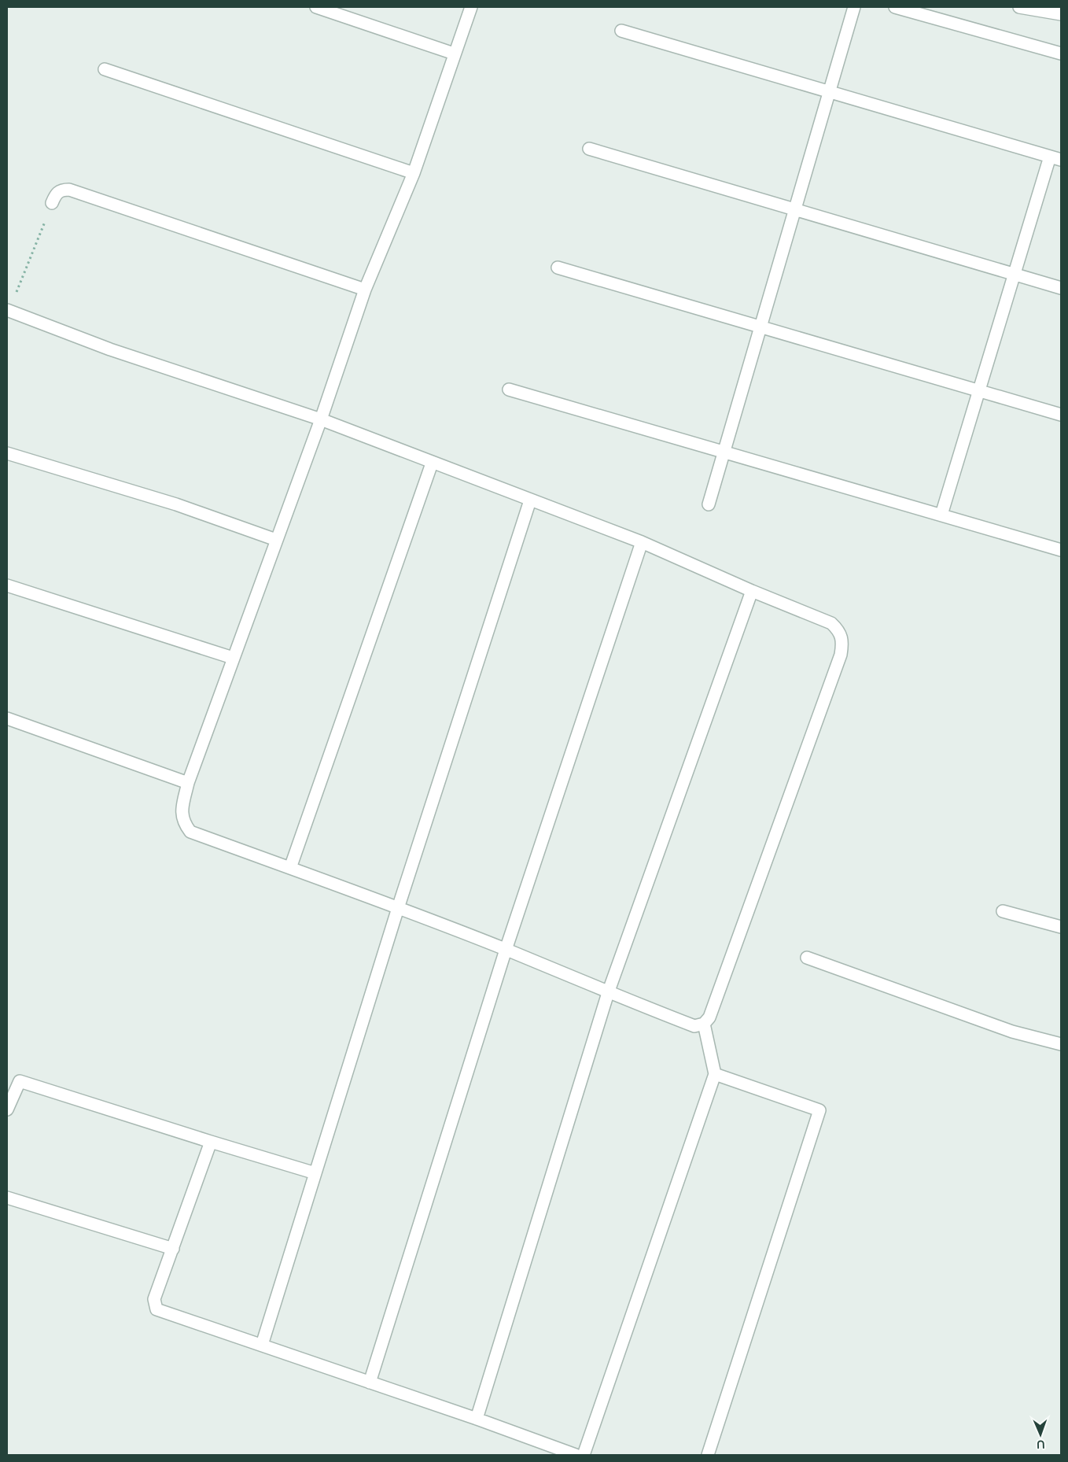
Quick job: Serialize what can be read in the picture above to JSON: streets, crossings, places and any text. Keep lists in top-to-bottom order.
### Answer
{
  "north": "bottom"
}
